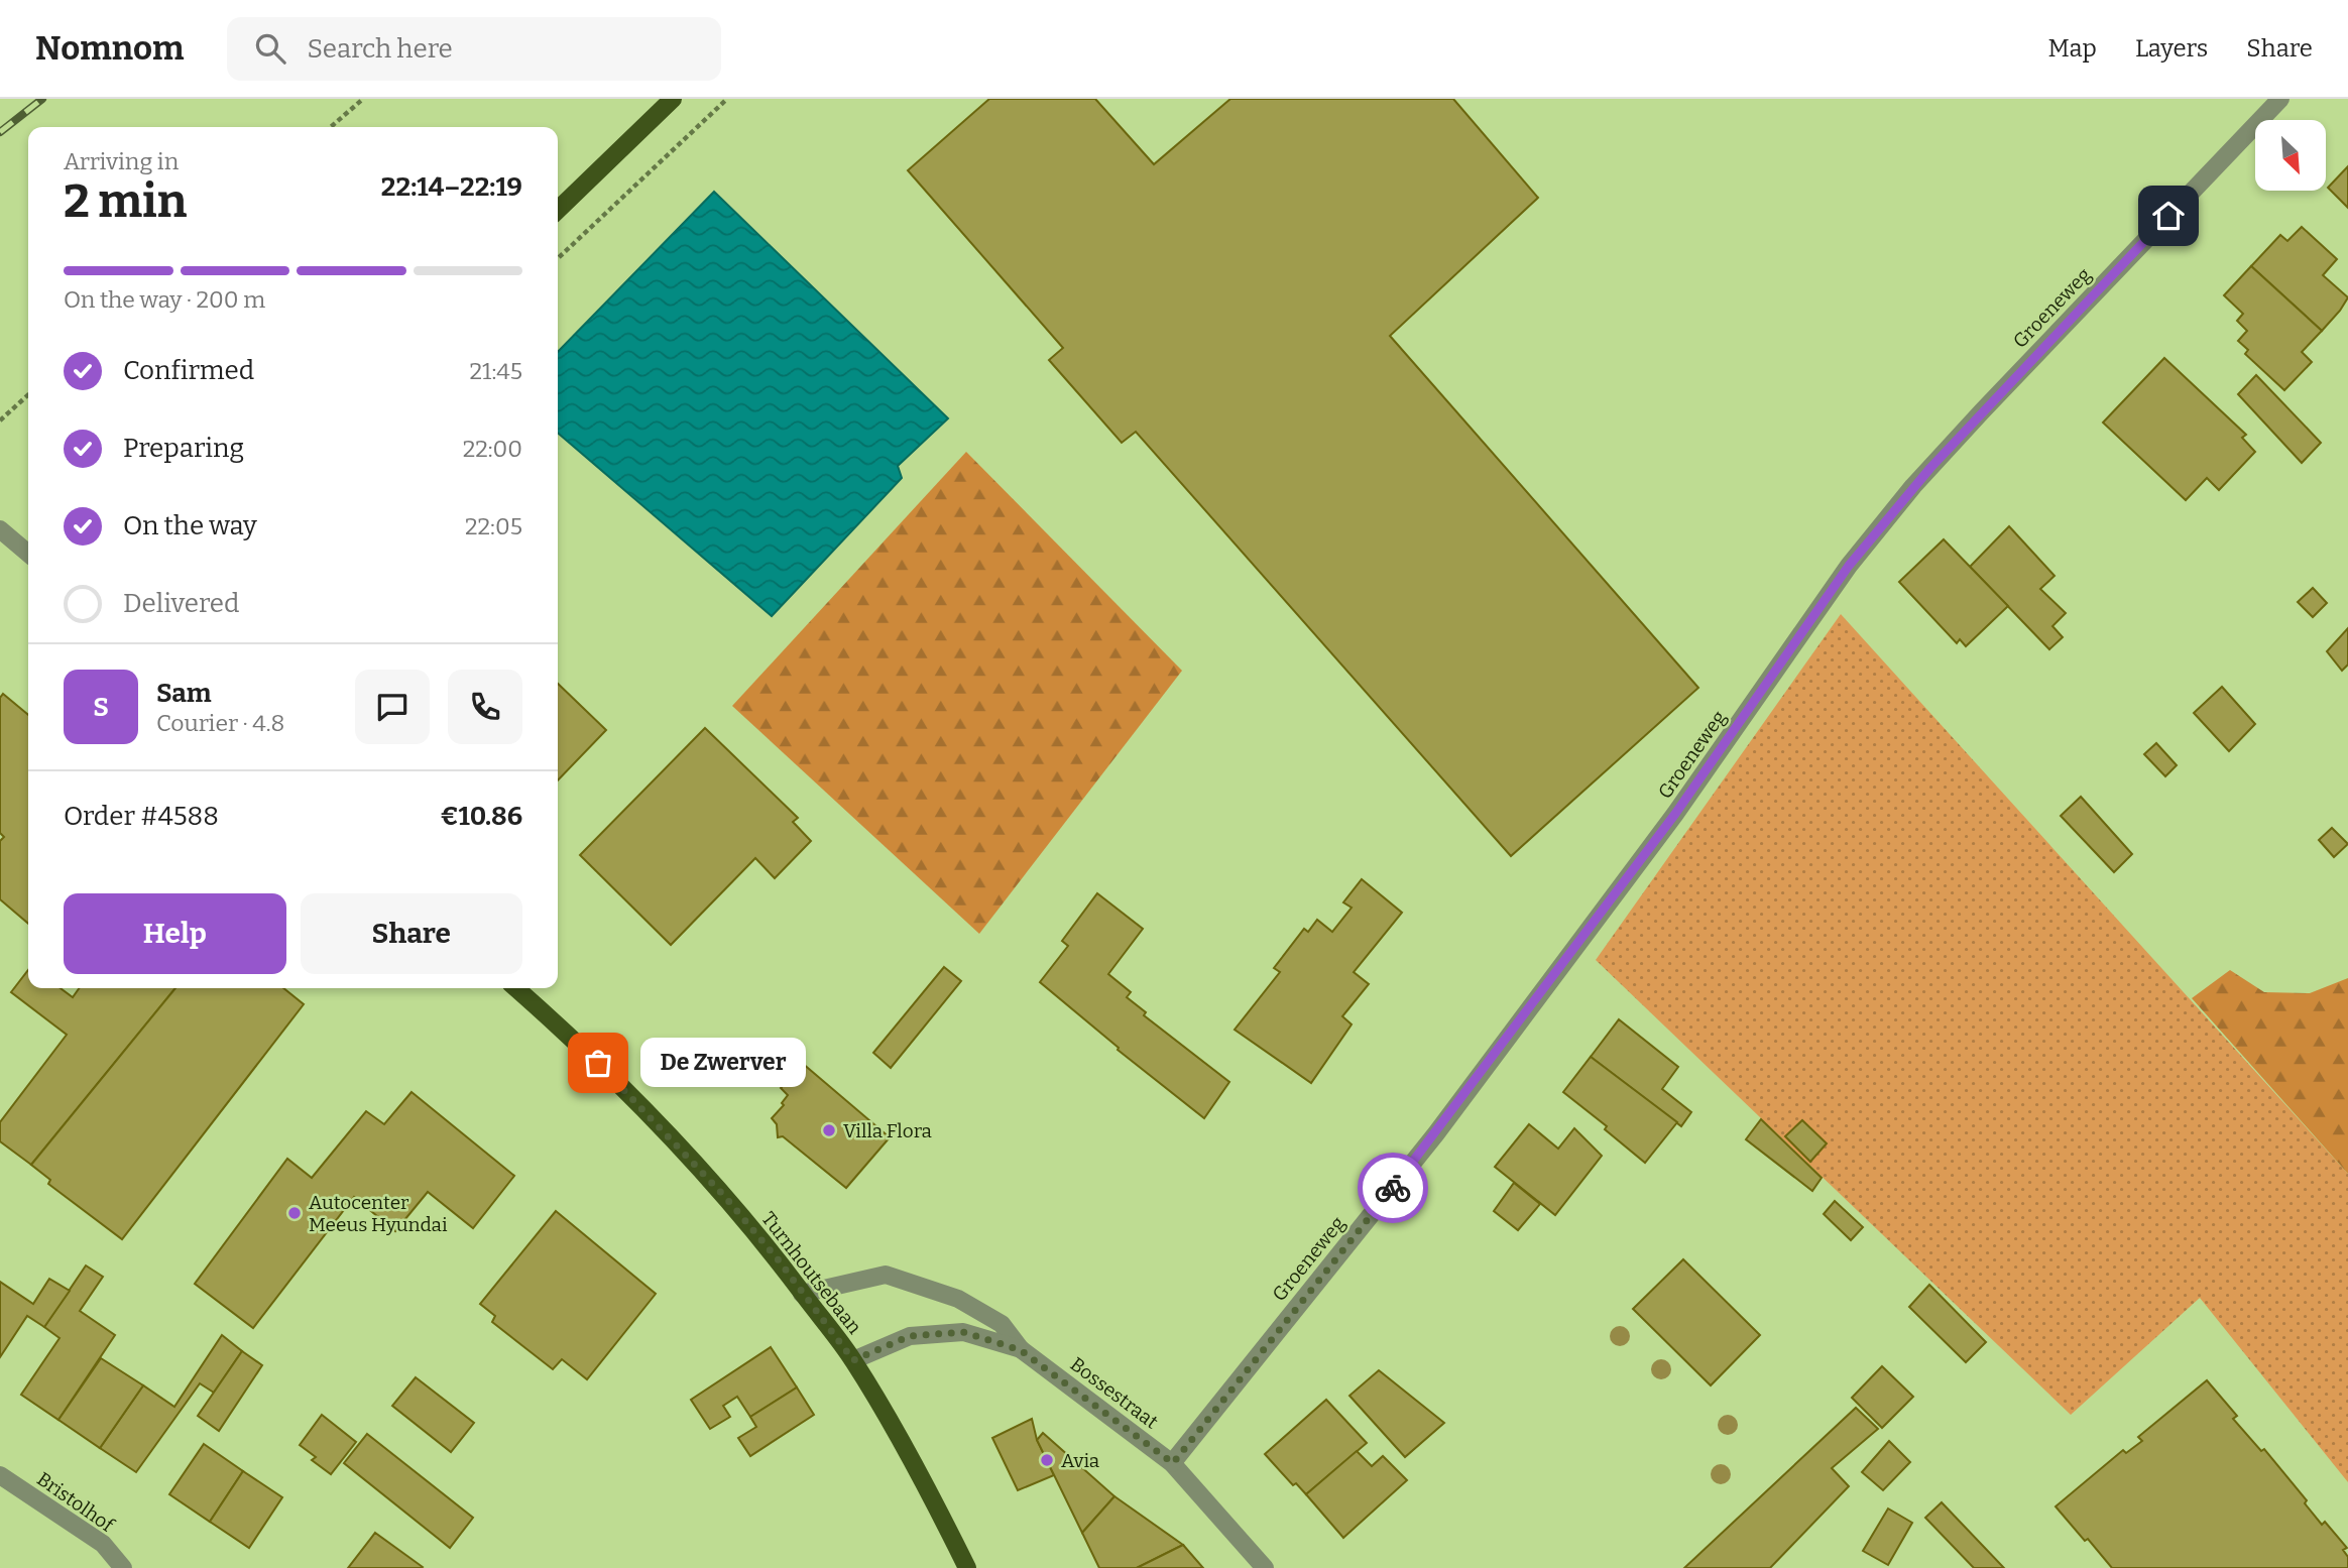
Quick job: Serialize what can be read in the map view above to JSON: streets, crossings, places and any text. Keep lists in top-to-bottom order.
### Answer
{
  "streets": {
    "main road": ["Turnhoutsebaan"],
    "street": ["Groeneweg", "Bossestraat", "Bristolhof"]
  },
  "crossings": [
    ["Groeneweg", "Bossestraat"],
    ["Turnhoutsebaan", "Bossestraat"]
  ],
  "places": [
    "De Zwerver",
    "Villa Flora",
    "Autocenter Meeus Hyundai",
    "Avia"
  ],
  "north": "bottom right",
  "page": {
    "header": "Nomnom",
    "search": "Search here",
    "nav": ["Map", "Layers", "Share"],
    "heading": ["2 min", "Arriving in", "22:14–22:19"],
    "panel": [
      "Sam",
      "Courier · 4.8",
      "Order #4588",
      "€10.86"
    ],
    "bar": "On the way · 200 m",
    "list": [
      ["Confirmed", "21:45"],
      ["Preparing", "22:00"],
      ["On the way", "22:05"],
      "Delivered"
    ],
    "round": "S",
    "buttons": ["Help", "Share"],
    "bubble": "De Zwerver"
  }
}
